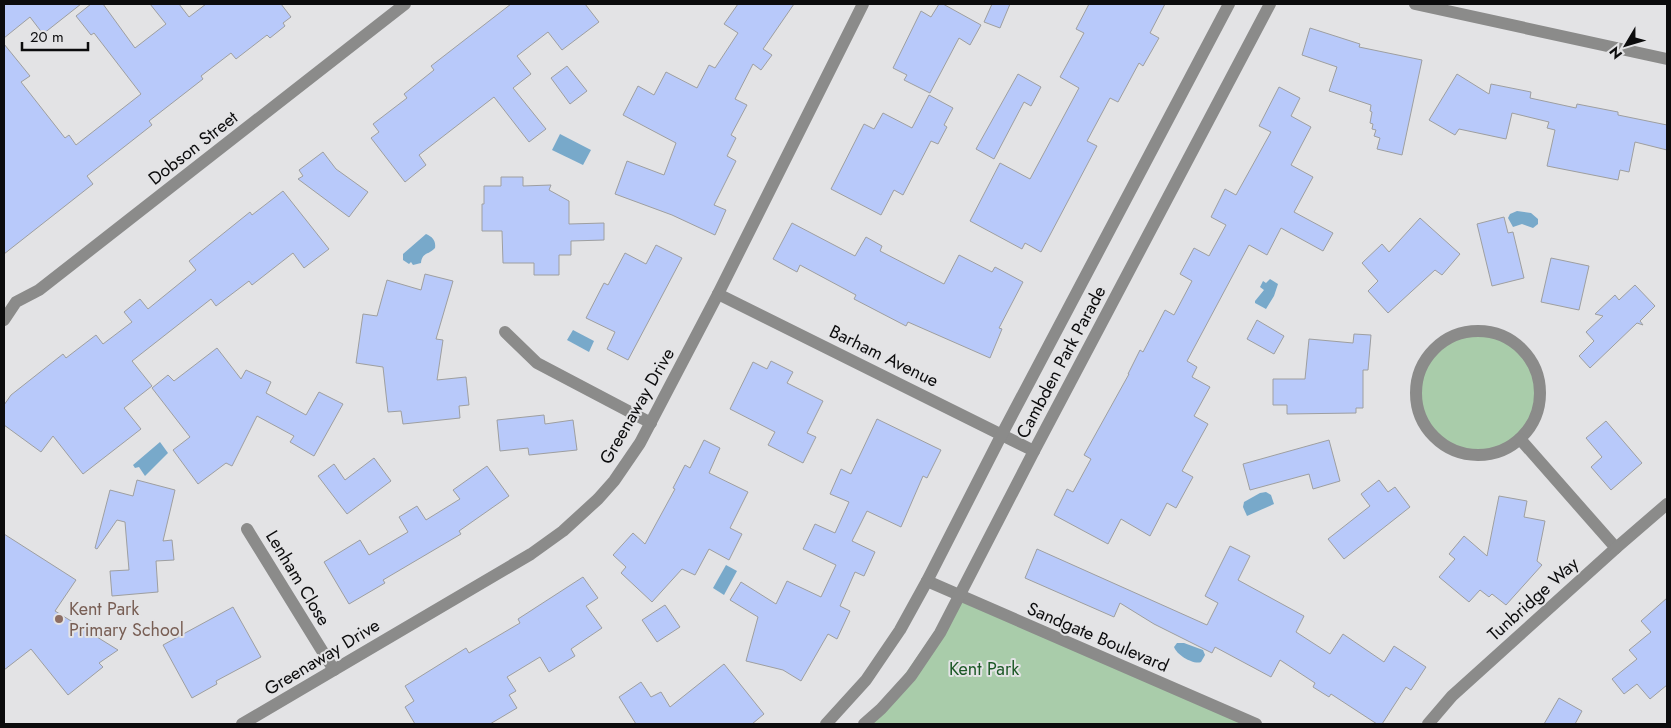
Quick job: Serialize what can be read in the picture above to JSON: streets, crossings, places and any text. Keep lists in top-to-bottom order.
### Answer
{
  "streets": {
    "street": [
      "Dobson Street",
      "Barham Avenue",
      "Cambden Park Parade",
      "Greenaway Drive",
      "Lenham Close",
      "Tunbridge Way",
      "Sandgate Boulevard"
    ]
  },
  "crossings": [
    ["Barham Avenue", "Cambden Park Parade"],
    ["Barham Avenue", "Greenaway Drive"],
    ["Cambden Park Parade", "Sandgate Boulevard"],
    ["Greenaway Drive", "Lenham Close"]
  ],
  "parks": ["Kent Park"],
  "places": ["Kent Park Primary School"],
  "scale_bar": "20 m",
  "north": "bottom left"
}
